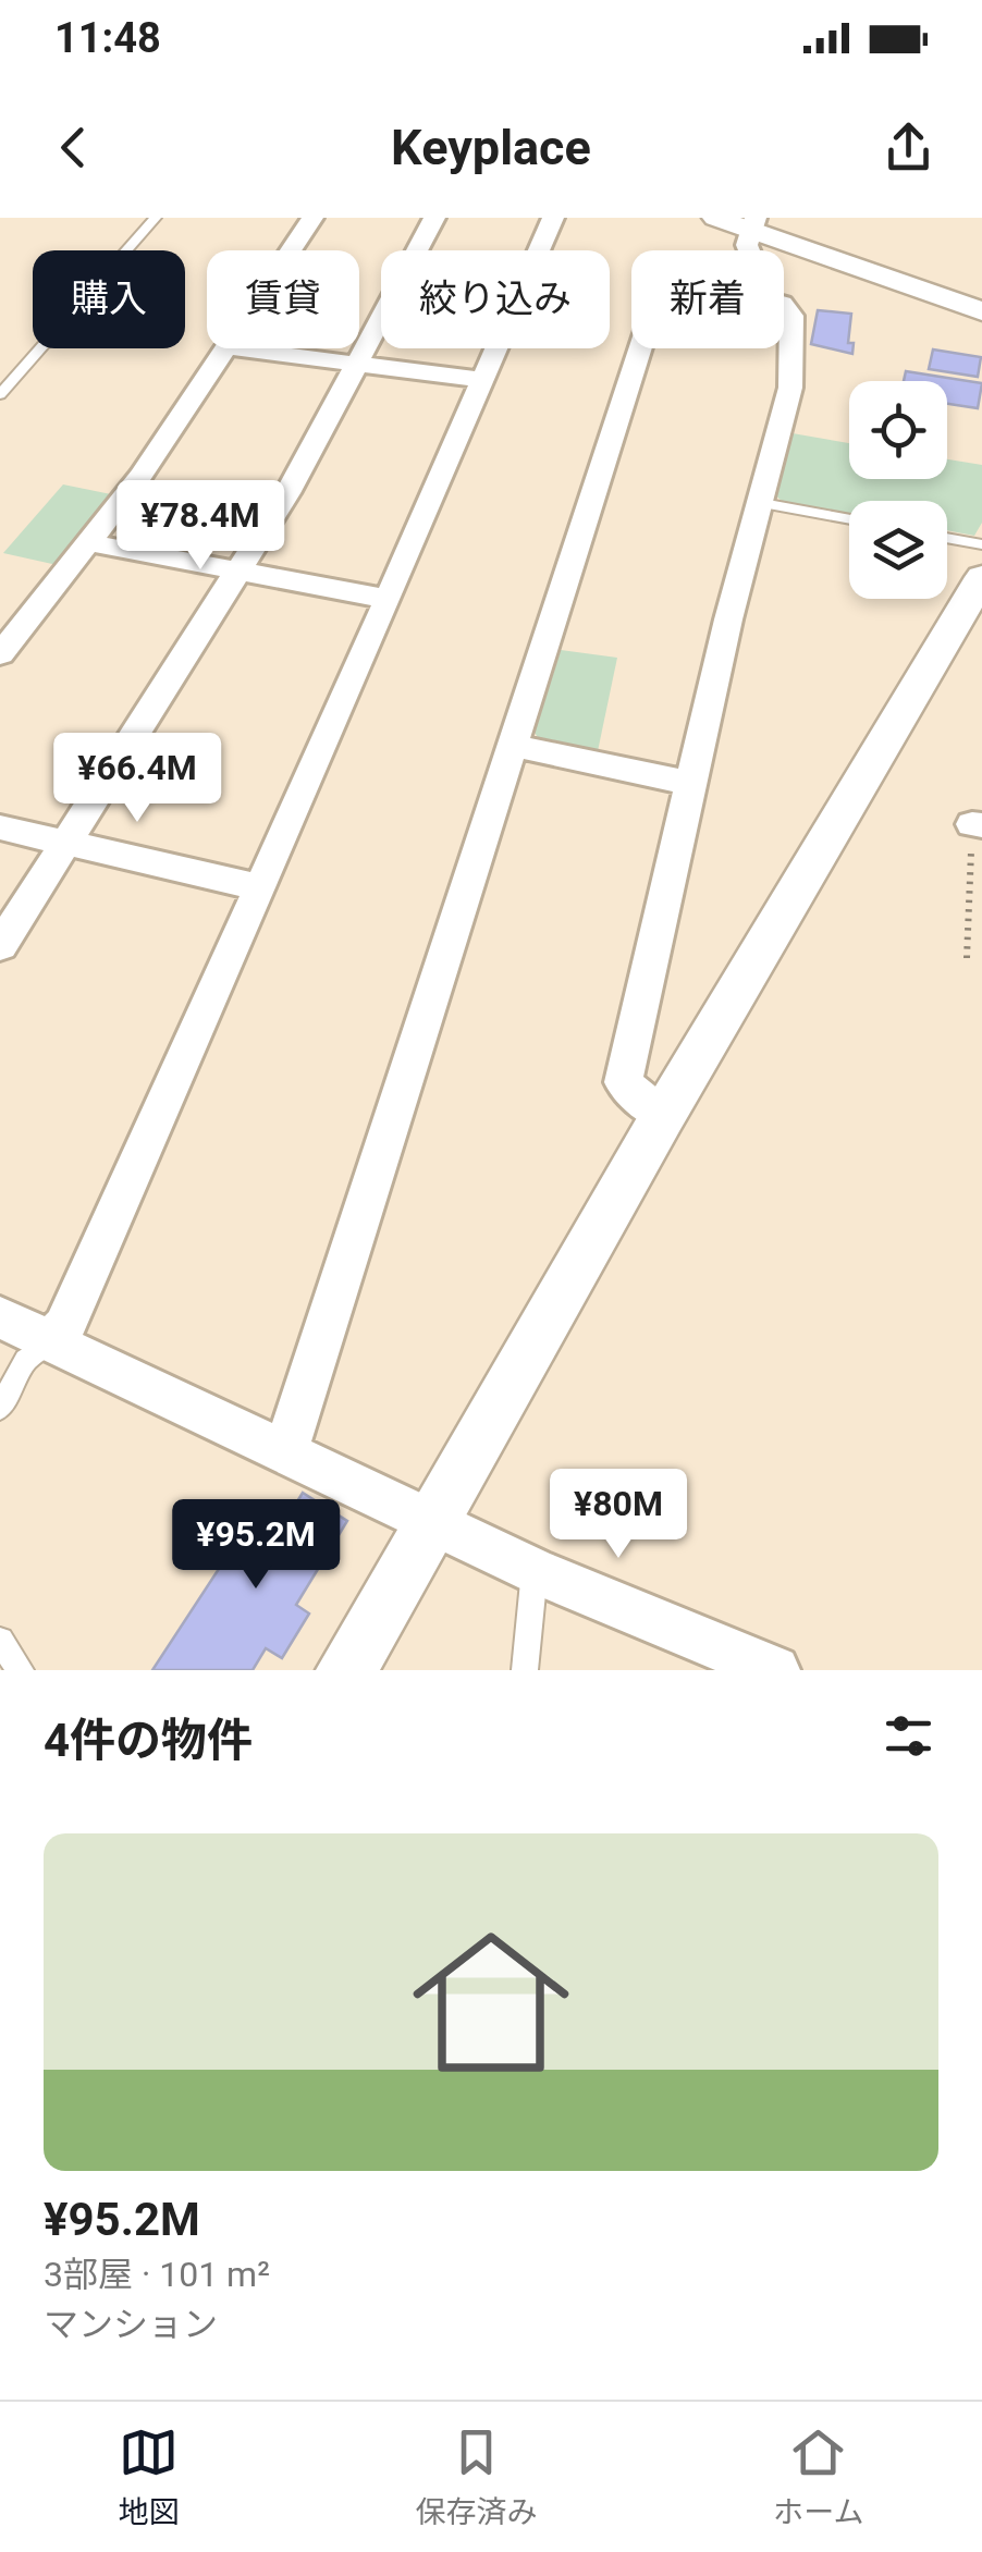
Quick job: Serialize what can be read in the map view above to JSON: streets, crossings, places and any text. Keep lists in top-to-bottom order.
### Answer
{
  "page": {
    "status": "11:48",
    "header": "Keyplace",
    "chip": [
      "購入",
      "賃貸",
      "絞り込み",
      "新着"
    ],
    "price": [
      "¥78.4M",
      "¥66.4M",
      "¥80M",
      "¥95.2M"
    ],
    "heading": "4件の物件",
    "list": [
      {
        "name": "¥95.2M",
        "note": "3部屋 · 101 m² · マンション"
      }
    ],
    "tabs": ["地図", "保存済み", "ホーム"]
  }
}
